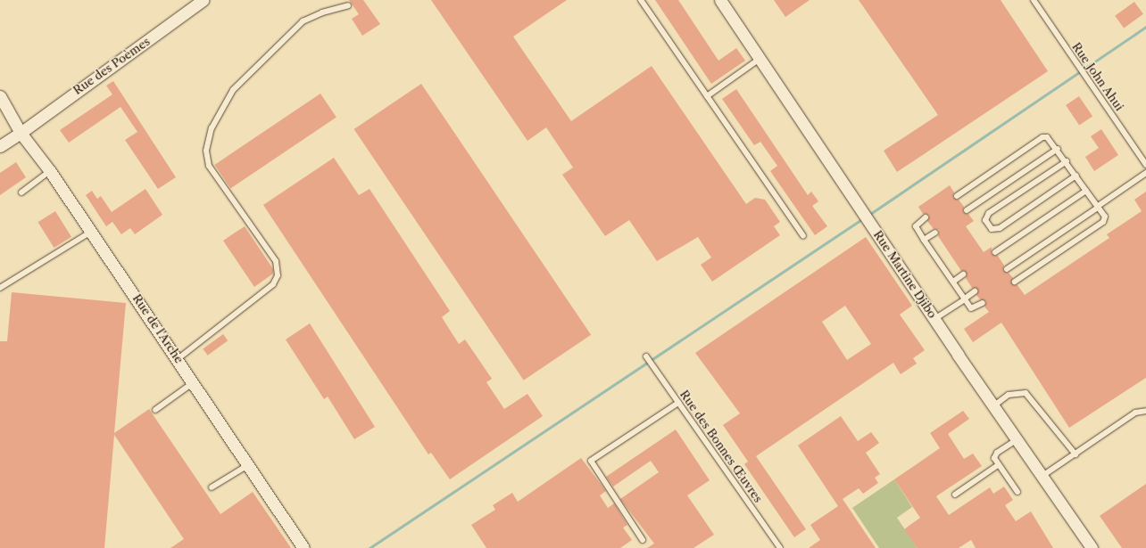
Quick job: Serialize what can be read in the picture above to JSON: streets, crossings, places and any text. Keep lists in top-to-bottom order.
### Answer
{
  "streets": {
    "street": ["Rue des Poèmes", "Rue Martine Djibo", "Rue de l'Arche"],
    "lane": ["Rue John Ahui", "Rue des Bonnes Œuvres"]
  },
  "crossings": [
    ["Rue des Poèmes", "Rue de l'Arche"]
  ]
}
